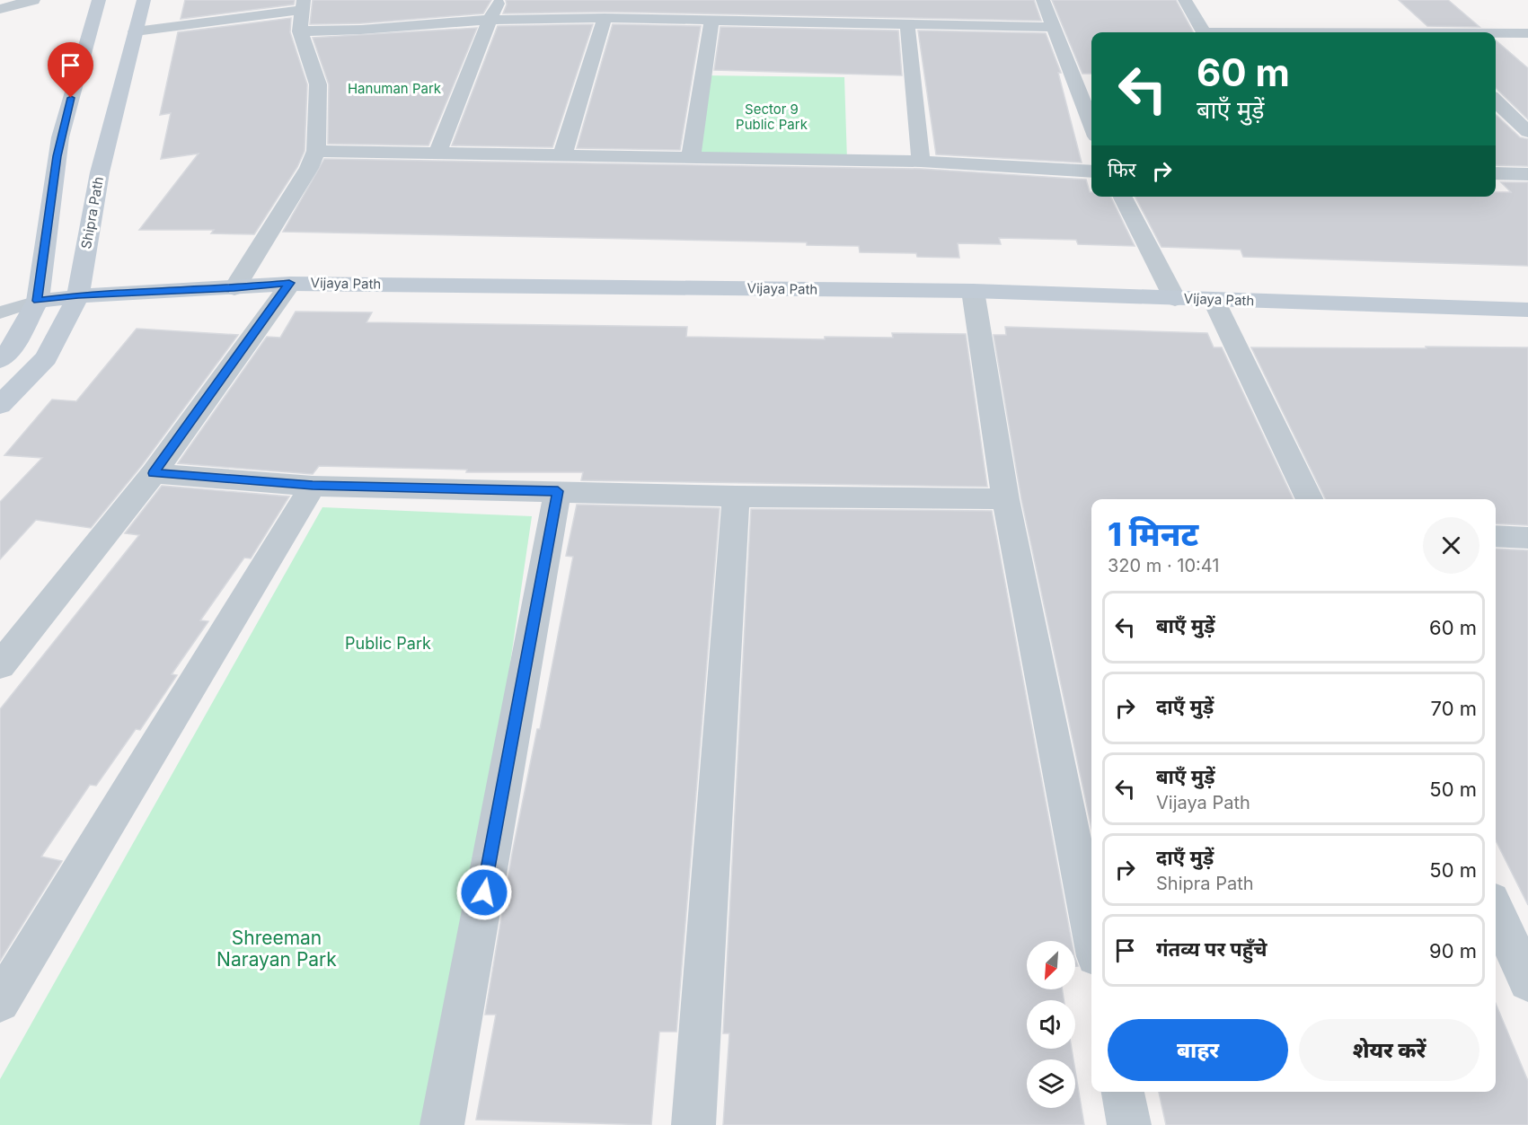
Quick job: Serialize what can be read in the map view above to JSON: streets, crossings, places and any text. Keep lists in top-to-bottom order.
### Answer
{
  "streets": {
    "street": ["Shipra Path", "Vijaya Path"]
  },
  "crossings": [
    ["Shipra Path", "Vijaya Path"]
  ],
  "parks": [
    "Hanuman Park",
    "Sector 9 Public Park",
    "Public Park",
    "Shreeman Narayan Park"
  ],
  "north": "bottom left",
  "page": {
    "turn": ["60 m", "बाएँ मुड़ें"],
    "then": "फिर",
    "heading": ["1 मिनट", "320 m · 10:41"],
    "list": [
      {
        "name": "बाएँ मुड़ें",
        "value": "60 m"
      },
      {
        "name": "दाएँ मुड़ें",
        "value": "70 m"
      },
      {
        "name": "बाएँ मुड़ें",
        "note": "Vijaya Path",
        "value": "50 m"
      },
      {
        "name": "दाएँ मुड़ें",
        "note": "Shipra Path",
        "value": "50 m"
      },
      {
        "name": "गंतव्य पर पहुँचे",
        "value": "90 m"
      }
    ],
    "buttons": ["बाहर", "शेयर करें"]
  }
}
